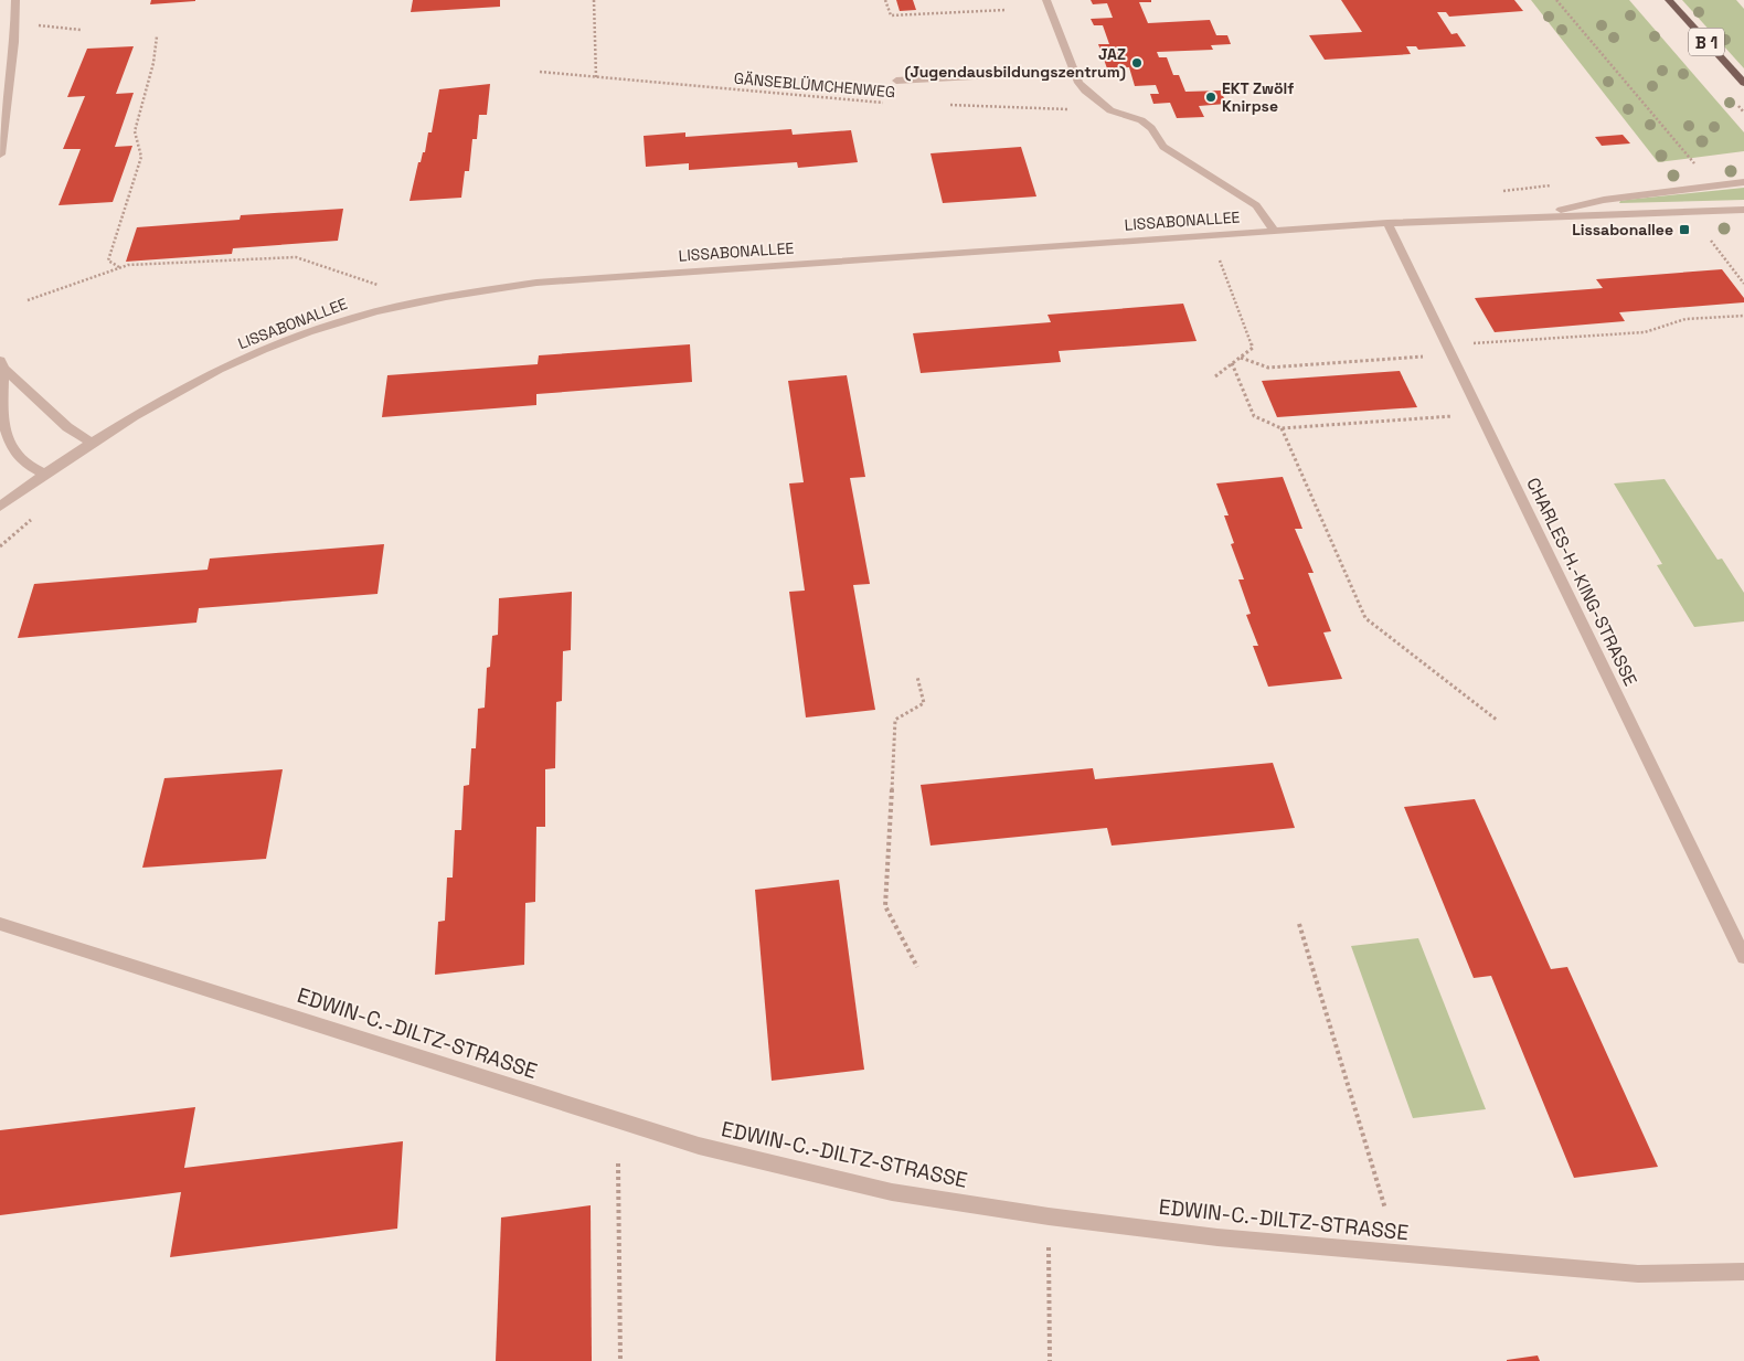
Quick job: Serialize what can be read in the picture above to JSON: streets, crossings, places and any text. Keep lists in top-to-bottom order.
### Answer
{
  "streets": {
    "main road": ["B 1"],
    "street": ["LISSABONALLEE", "CHARLES-H.-KING-STRASSE", "EDWIN-C.-DILTZ-STRASSE"],
    "path": ["GÄNSEBLÜMCHENWEG"]
  },
  "crossings": [
    ["LISSABONALLEE", "CHARLES-H.-KING-STRASSE"]
  ],
  "places": {
    "other": ["JAZ (Jugendausbildungszentrum)", "EKT Zwölf Knirpse"],
    "transit": ["Lissabonallee"]
  }
}
